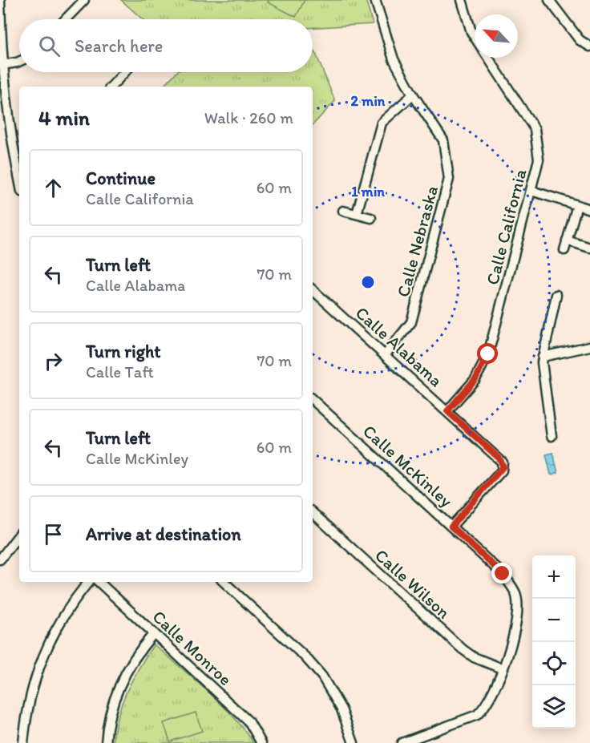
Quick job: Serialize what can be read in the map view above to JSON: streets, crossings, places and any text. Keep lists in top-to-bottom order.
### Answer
{
  "streets": {
    "street": [
      "Calle California",
      "Calle Nebraska",
      "Calle Alabama",
      "Calle McKinley",
      "Calle Wilson",
      "Calle Monroe"
    ]
  },
  "crossings": [
    ["Calle California", "Calle Alabama"],
    ["Calle Nebraska", "Calle Alabama"],
    ["Calle Alabama", "Calle McKinley"],
    ["Calle McKinley", "Calle Wilson"]
  ],
  "north": "top left",
  "page": {
    "search": "Search here",
    "heading": ["4 min", "Walk · 260 m"],
    "list": [
      ["Continue", "Calle California", "60 m"],
      ["Turn left", "Calle Alabama", "70 m"],
      ["Turn right", "Calle Taft", "70 m"],
      ["Turn left", "Calle McKinley", "60 m"],
      "Arrive at destination"
    ],
    "map_buttons": ["+", "−"]
  },
  "rings": ["2 min", "1 min"]
}
